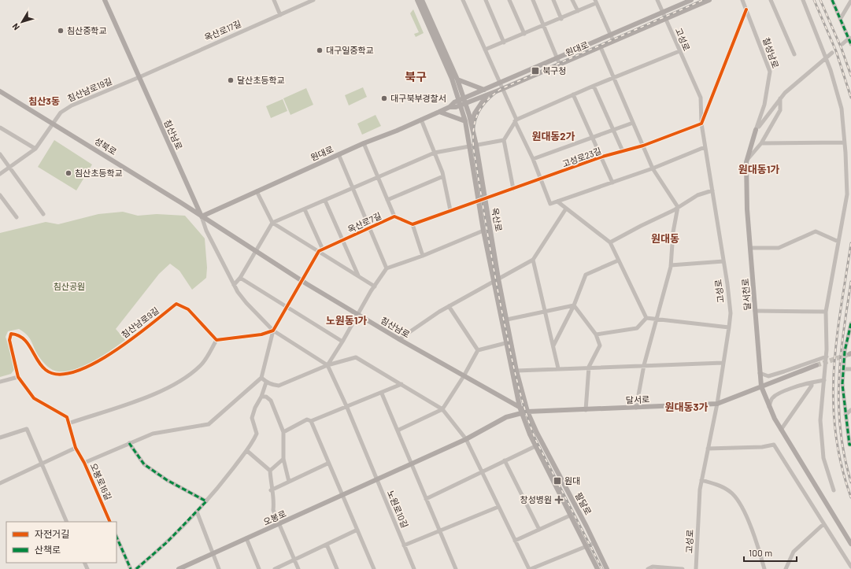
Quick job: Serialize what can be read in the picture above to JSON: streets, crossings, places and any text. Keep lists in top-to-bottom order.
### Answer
{
  "streets": {
    "main road": [
      "원대로",
      "침산남로",
      "성북로",
      "옥산로",
      "달서천로",
      "달서로",
      "팔달로",
      "오봉로"
    ],
    "street": [
      "옥산로17길",
      "고성로",
      "칠성남로",
      "침산남로19길",
      "고성로23길",
      "옥산로7길",
      "침산남로9길",
      "오봉로16길",
      "노원로10길"
    ]
  },
  "crossings": [
    ["옥산로17길", "침산남로19길"],
    ["옥산로17길", "침산남로"],
    ["고성로", "원대로"],
    ["고성로", "고성로23길"],
    ["고성로", "달서로"],
    ["원대로", "침산남로"],
    ["원대로", "성북로"],
    ["원대로", "옥산로"],
    ["칠성남로", "달서천로"],
    ["침산남로19길", "침산남로"],
    ["침산남로19길", "성북로"],
    ["침산남로", "성북로"],
    ["침산남로", "옥산로"],
    ["침산남로", "달서로"],
    ["침산남로", "팔달로"],
    ["침산남로", "오봉로"],
    ["고성로23길", "옥산로"],
    ["옥산로", "달서로"],
    ["옥산로", "팔달로"],
    ["옥산로", "오봉로"],
    ["달서천로", "달서로"],
    ["달서로", "팔달로"],
    ["달서로", "오봉로"],
    ["팔달로", "오봉로"],
    ["노원로10길", "오봉로"]
  ],
  "districts": [
    "북구",
    "침산3동",
    "원대동2가",
    "원대동1가",
    "원대동",
    "노원동1가",
    "원대동3가"
  ],
  "parks": ["침산공원"],
  "places": {
    "other": [
      "침산중학교",
      "대구일중학교",
      "달산초등학교",
      "대구북부경찰서",
      "침산초등학교"
    ],
    "transit": ["북구청", "원대"],
    "health": ["창성병원"]
  },
  "legend": ["자전거길", "산책로"],
  "scale_bar": "100 m",
  "north": "bottom left"
}
